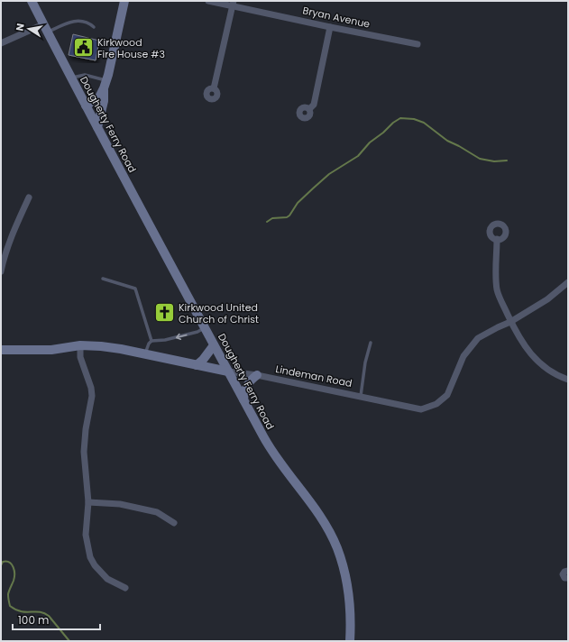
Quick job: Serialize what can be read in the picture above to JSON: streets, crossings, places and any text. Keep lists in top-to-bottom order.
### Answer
{
  "streets": {
    "main road": ["Dougherty Ferry Road", "Lindeman Road"],
    "street": ["Bryan Avenue"]
  },
  "crossings": [
    ["Dougherty Ferry Road", "Lindeman Road"]
  ],
  "places": {
    "public building": ["Kirkwood Fire House #3"],
    "church": ["Kirkwood United Church of Christ"]
  },
  "scale_bar": "100 m",
  "north": "left"
}
